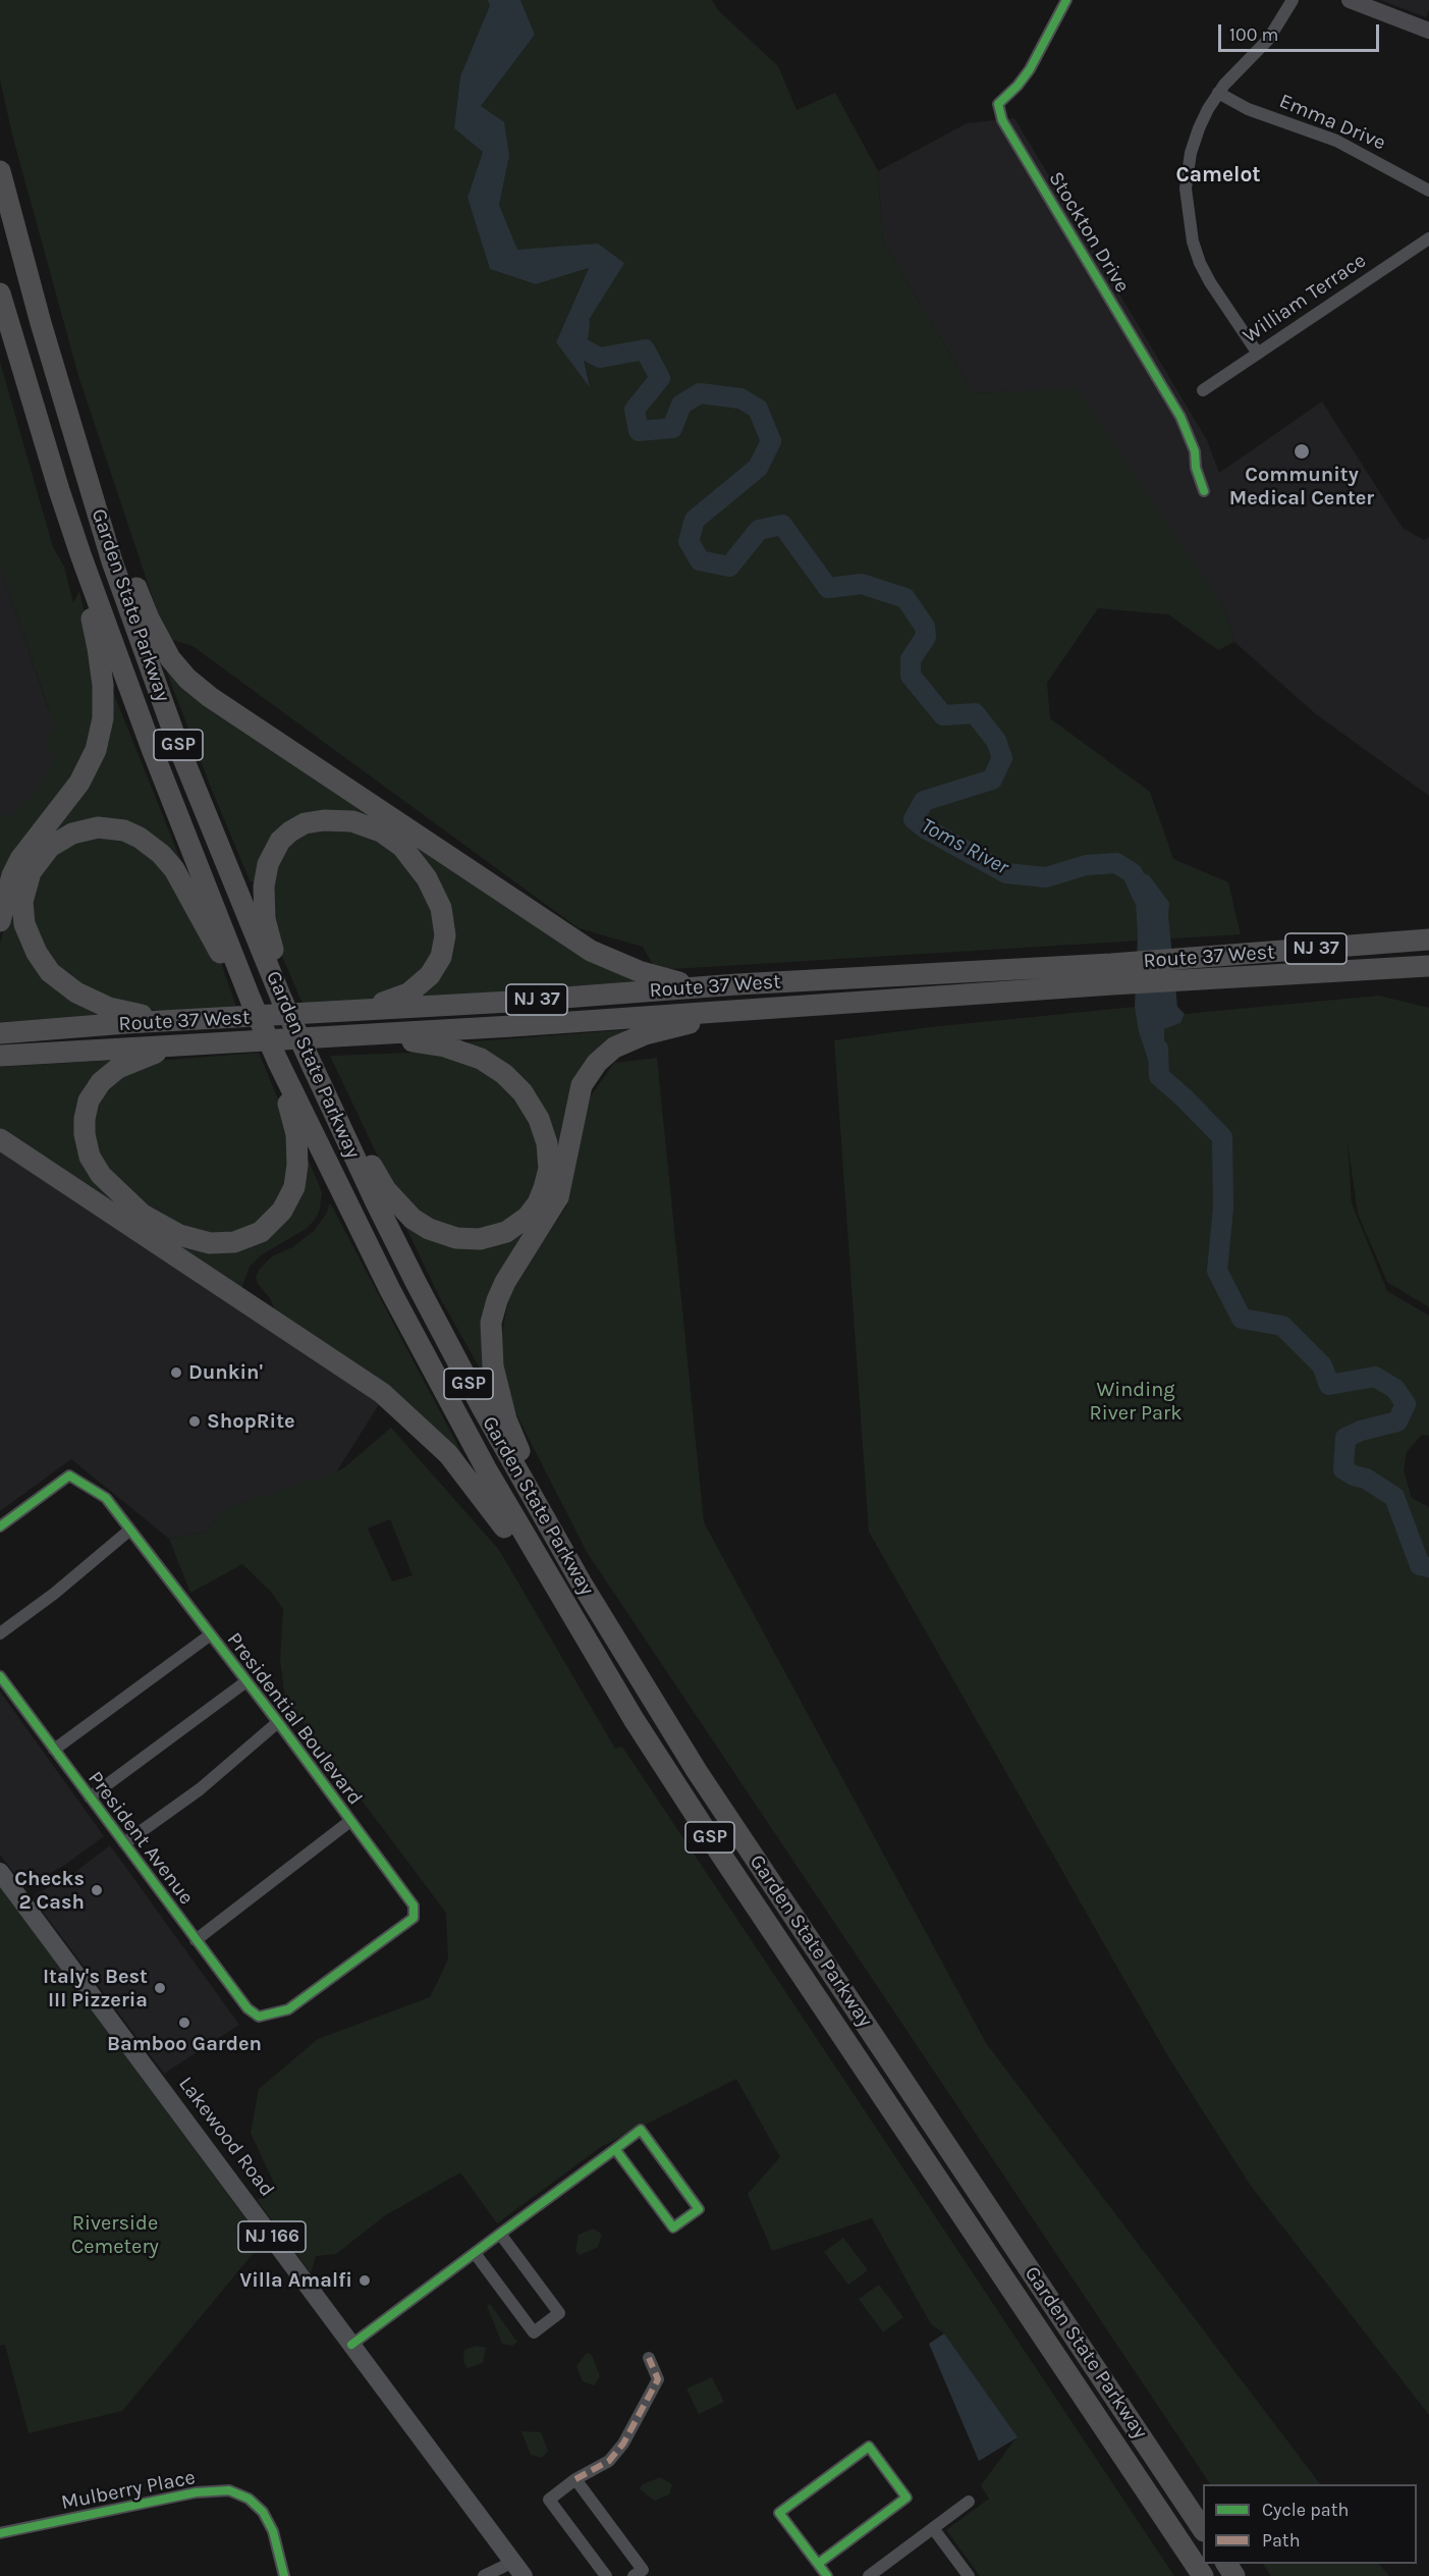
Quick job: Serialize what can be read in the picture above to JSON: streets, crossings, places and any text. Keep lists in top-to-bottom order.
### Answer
{
  "streets": {
    "highway": [
      "Garden State Parkway",
      "GSP",
      "NJ 37",
      "Route 37 West"
    ],
    "main road": ["Lakewood Road", "NJ 166"],
    "street": [
      "Emma Drive",
      "Stockton Drive",
      "William Terrace",
      "Presidential Boulevard",
      "President Avenue",
      "Mulberry Place"
    ]
  },
  "crossings": [
    ["Presidential Boulevard", "President Avenue"]
  ],
  "districts": ["Camelot"],
  "water": ["Toms River"],
  "parks": ["Winding River Park", "Riverside Cemetery"],
  "places": [
    "Community Medical Center",
    "Dunkin'",
    "ShopRite",
    "Checks 2 Cash",
    "Italy's Best III Pizzeria",
    "Bamboo Garden",
    "Villa Amalfi"
  ],
  "legend": ["Cycle path", "Path"],
  "scale_bar": "100 m"
}
